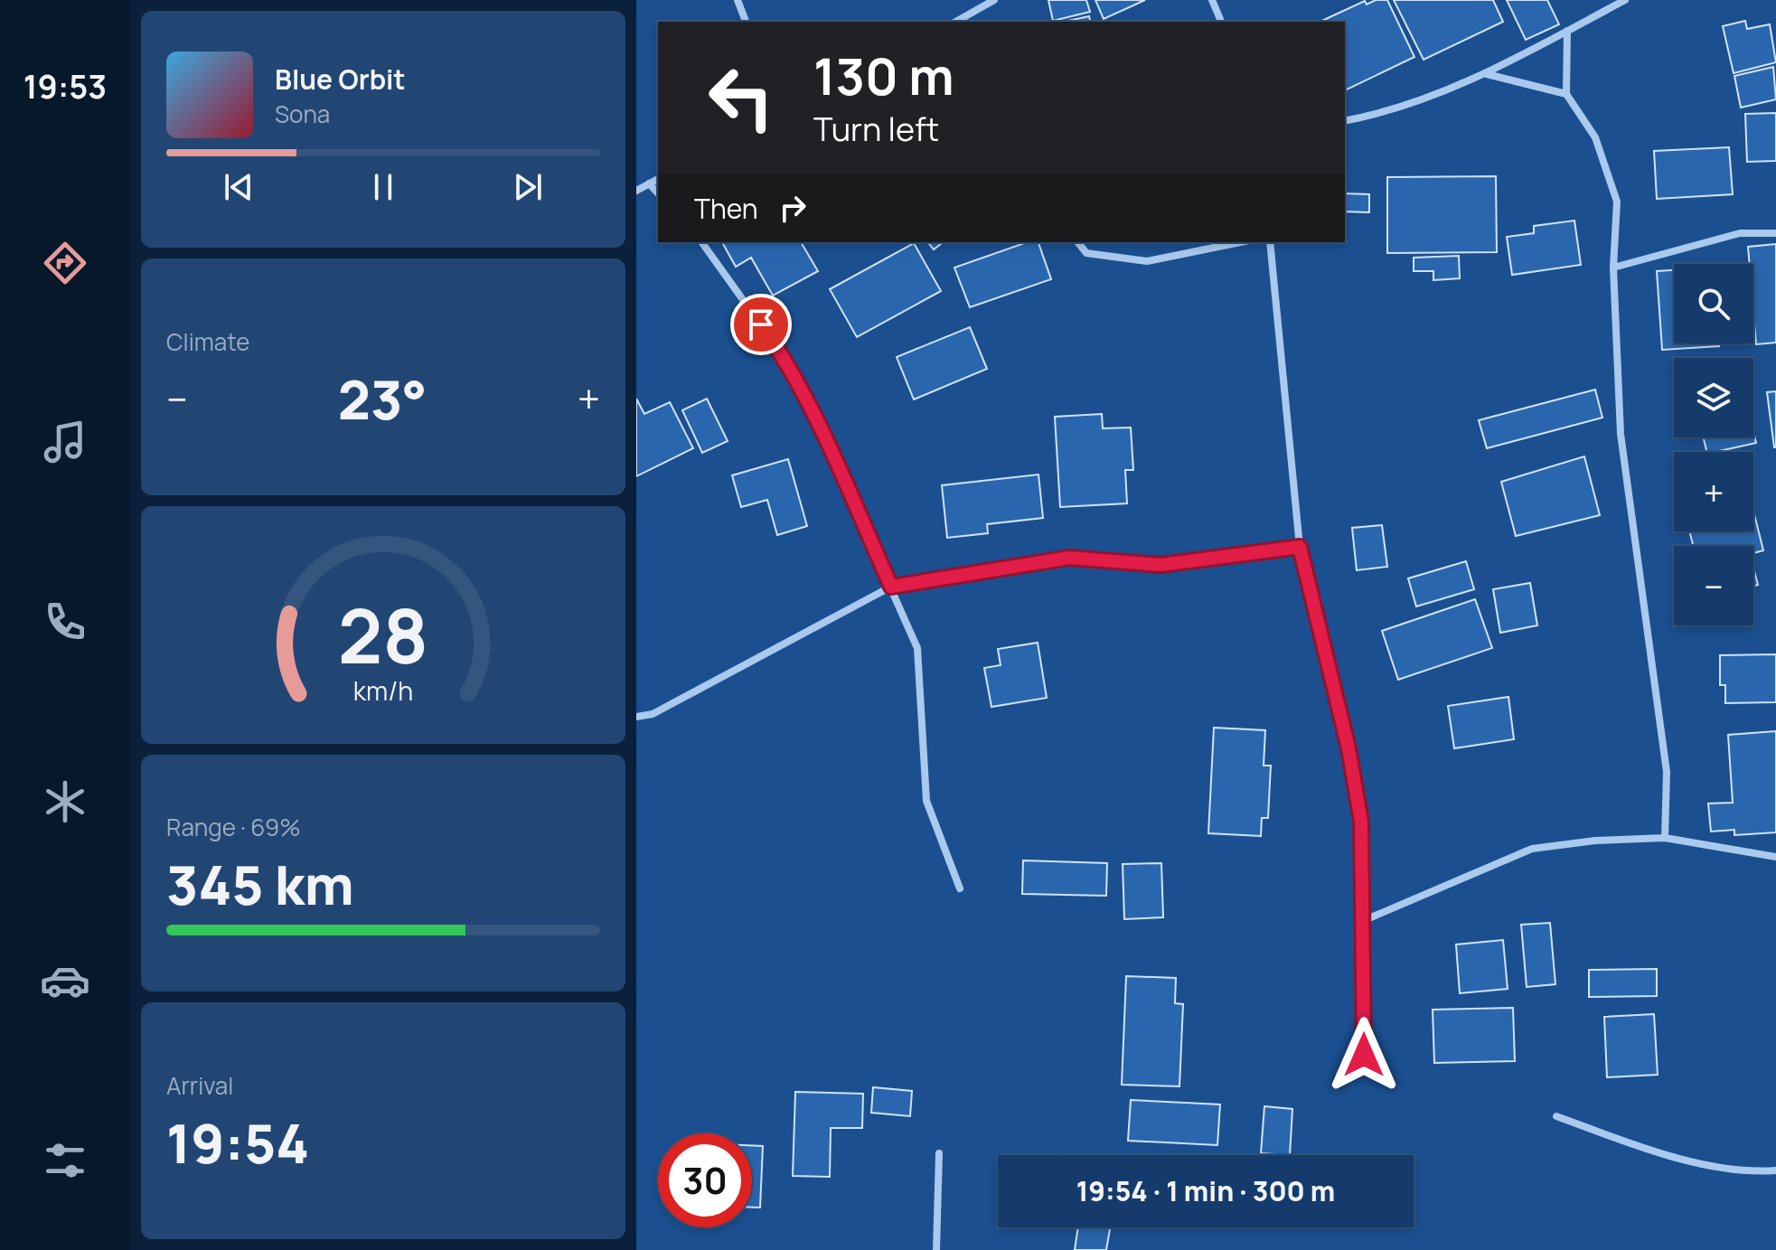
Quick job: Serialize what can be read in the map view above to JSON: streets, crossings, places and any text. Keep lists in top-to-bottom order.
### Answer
{
  "page": {
    "tabs": "19:53",
    "turn": ["130 m", "Turn left"],
    "song": ["Blue Orbit", "Sona"],
    "then": "Then",
    "tile": [
      "Climate",
      ["Range · 69%", "345 km"],
      ["Arrival", "19:54"]
    ],
    "map_buttons": ["+", "−"],
    "heat": ["−", "23°", "+"],
    "limit": "30",
    "trip": "19:54 · 1 min · 300 m",
    "gauge": ["28", "km/h"]
  }
}
